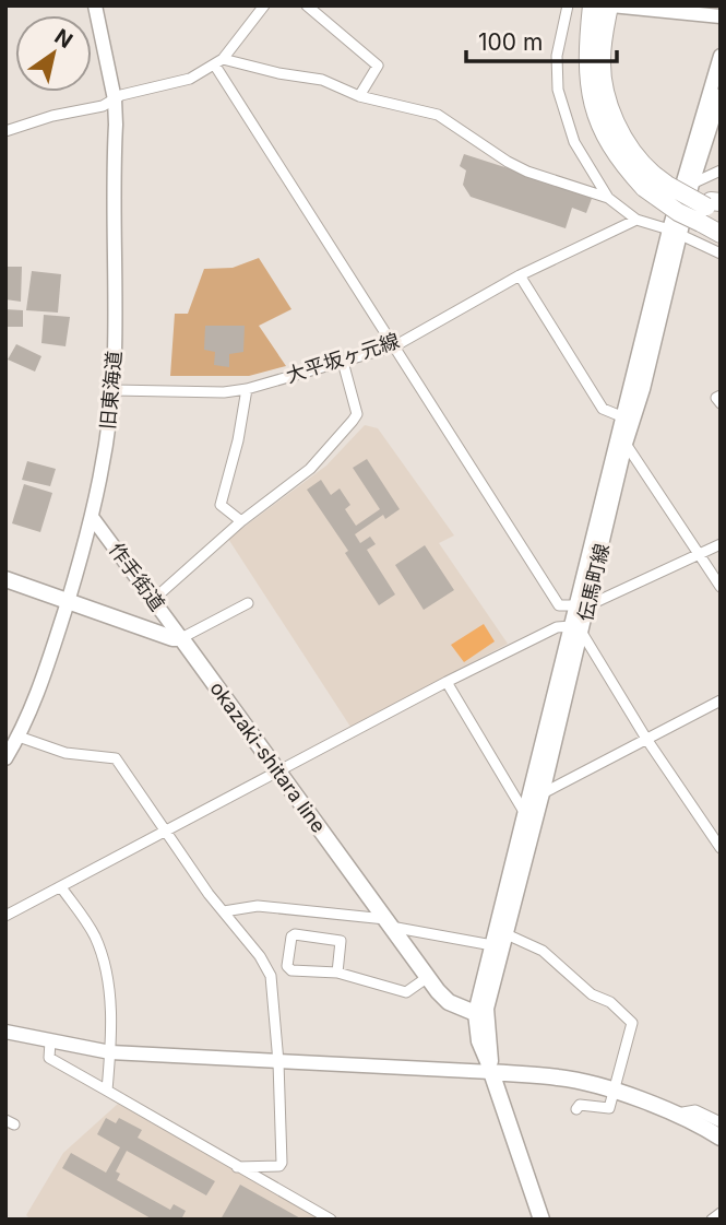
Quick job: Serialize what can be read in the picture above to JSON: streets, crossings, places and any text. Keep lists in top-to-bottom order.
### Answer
{
  "streets": {
    "main road": ["okazaki-shitara line"],
    "street": [
      "大平坂ヶ元線",
      "旧東海道",
      "作手街道",
      "伝馬町線"
    ]
  },
  "crossings": [
    ["大平坂ヶ元線", "旧東海道"],
    ["旧東海道", "作手街道"],
    ["作手街道", "okazaki-shitara line"]
  ],
  "scale_bar": "100 m",
  "north": "top right"
}
